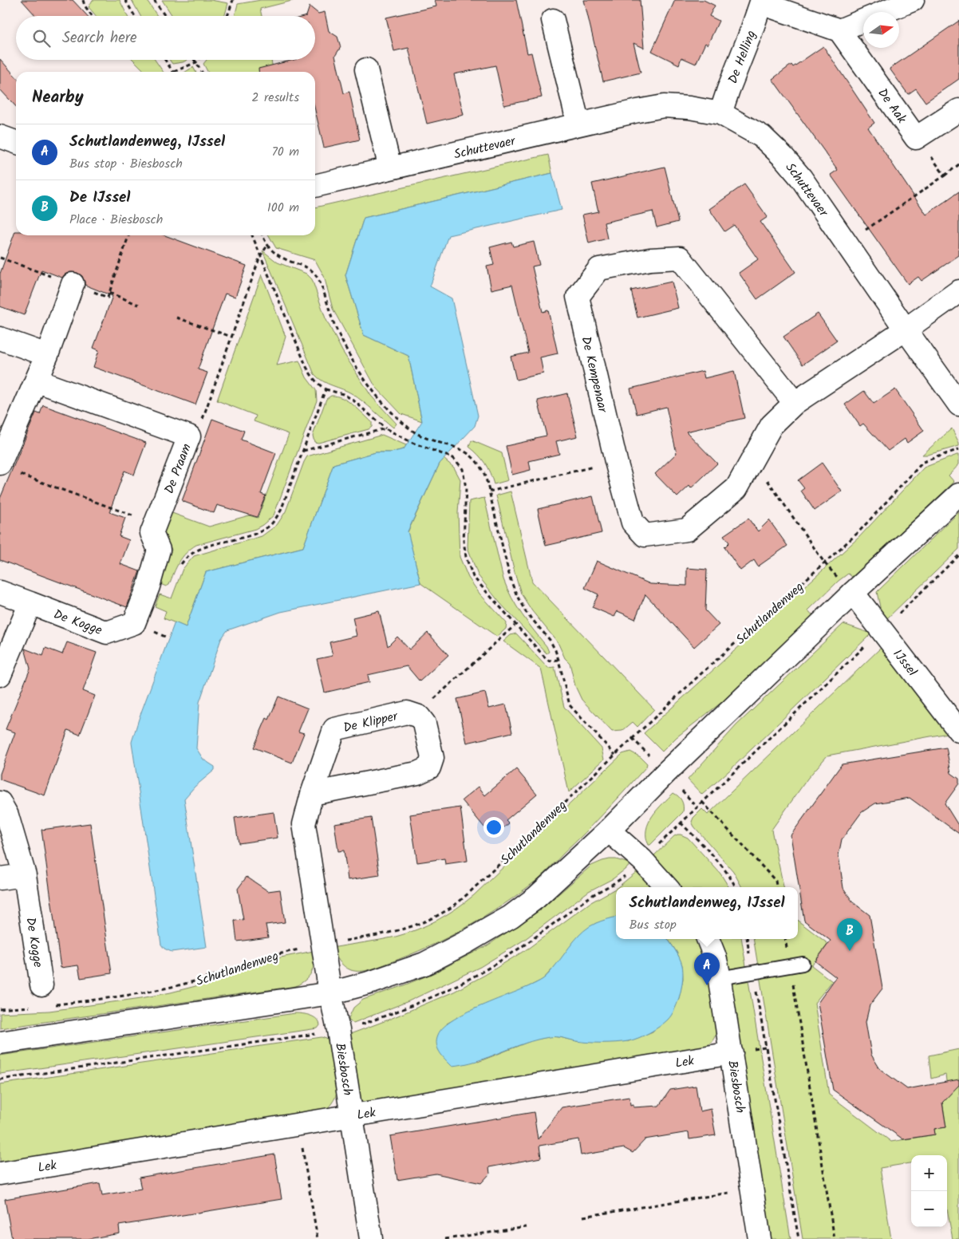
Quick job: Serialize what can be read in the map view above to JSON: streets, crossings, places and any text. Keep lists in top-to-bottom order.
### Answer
{
  "streets": {
    "street": [
      "De Helling",
      "De Aak",
      "Schuttevaer",
      "De Kempenaar",
      "De Praam",
      "De Kogge",
      "IJssel",
      "De Klipper",
      "Lek",
      "Biesbosch"
    ],
    "path": ["Schutlandenweg"]
  },
  "crossings": [
    ["De Helling", "Schuttevaer"],
    ["Schuttevaer", "De Kempenaar"],
    ["De Praam", "De Kogge"],
    ["Schutlandenweg", "De Klipper"],
    ["De Klipper", "Biesbosch"],
    ["Lek", "Biesbosch"]
  ],
  "north": "right",
  "page": {
    "search": "Search here",
    "heading": ["Nearby", "2 results"],
    "list": [
      {
        "mark": "A",
        "name": "Schutlandenweg, IJssel",
        "note": "Bus stop · Biesbosch",
        "value": "70 m"
      },
      {
        "mark": "B",
        "name": "De IJssel",
        "note": "Place · Biesbosch",
        "value": "100 m"
      }
    ],
    "popup": ["Schutlandenweg, IJssel", "Bus stop"],
    "pins": ["B", "A"],
    "map_buttons": ["+", "−"]
  }
}
